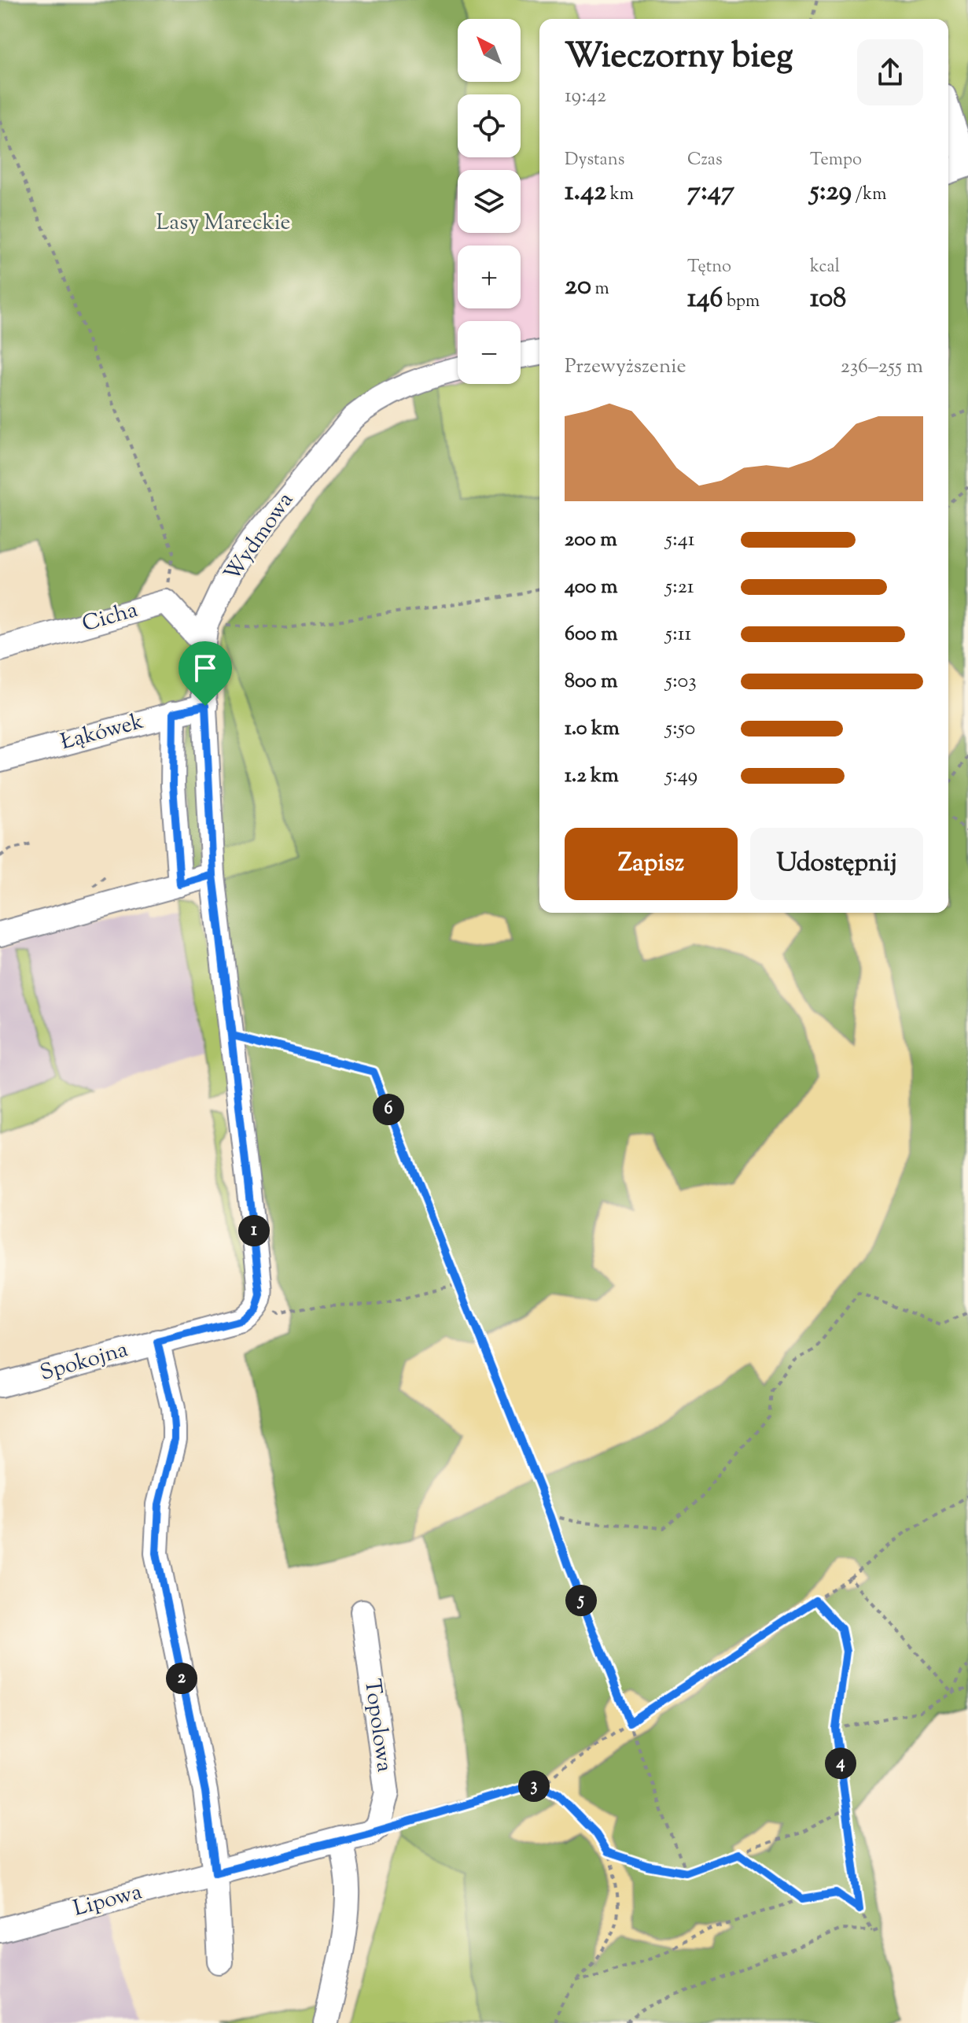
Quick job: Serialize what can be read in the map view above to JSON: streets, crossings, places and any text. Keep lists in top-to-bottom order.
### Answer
{
  "streets": {
    "street": [
      "Wydmowa",
      "Cicha",
      "Łąkówek",
      "Spokojna",
      "Topolowa",
      "Lipowa"
    ]
  },
  "crossings": [
    ["Wydmowa", "Cicha"],
    ["Wydmowa", "Łąkówek"],
    ["Wydmowa", "Spokojna"],
    ["Topolowa", "Lipowa"]
  ],
  "parks": ["Lasy Mareckie"],
  "north": "top left",
  "page": {
    "map_buttons": ["+", "−"],
    "heading": ["Wieczorny bieg", "19:42"],
    "stats": [
      ["Dystans", "1.42 km"],
      ["Czas", "7:47"],
      ["Tempo", "5:29 /km"],
      ["20 m"],
      ["Tętno", "146 bpm"],
      ["kcal", "108"]
    ],
    "chart": ["Przewyższenie", "236–255 m"],
    "list": [
      {
        "name": "200 m",
        "note": "5:41"
      },
      {
        "name": "400 m",
        "note": "5:21"
      },
      {
        "name": "600 m",
        "note": "5:11"
      },
      {
        "name": "800 m",
        "note": "5:03"
      },
      {
        "name": "1.0 km",
        "note": "5:50"
      },
      {
        "name": "1.2 km",
        "note": "5:49"
      }
    ],
    "buttons": ["Zapisz", "Udostępnij"],
    "pins": [
      "6",
      "1",
      "5",
      "2",
      "4",
      "3"
    ]
  }
}
